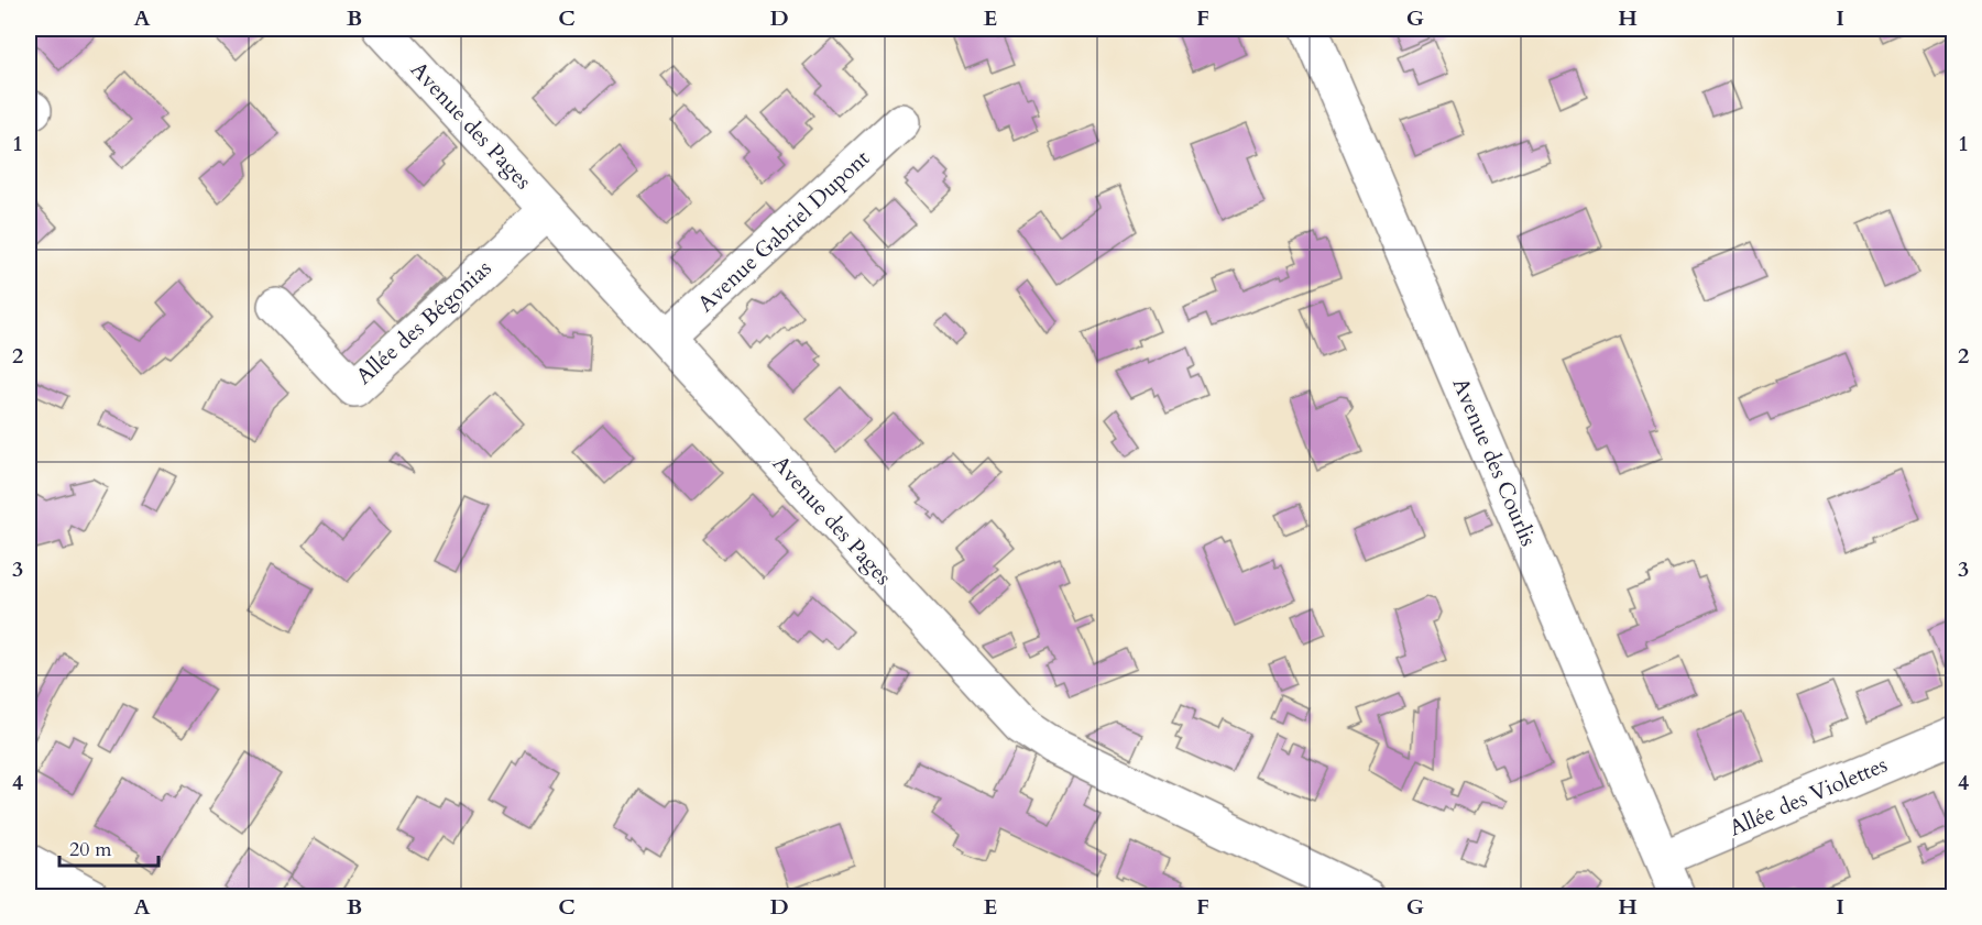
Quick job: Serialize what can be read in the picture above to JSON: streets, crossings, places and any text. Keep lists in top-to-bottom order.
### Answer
{
  "streets": {
    "street": [
      "Avenue des Pages",
      "Avenue Gabriel Dupont",
      "Allée des Bégonias",
      "Avenue des Courlis",
      "Allée des Violettes"
    ]
  },
  "crossings": [
    ["Avenue des Pages", "Avenue Gabriel Dupont"],
    ["Avenue des Pages", "Allée des Bégonias"],
    ["Avenue des Courlis", "Allée des Violettes"]
  ],
  "scale_bar": "20 m",
  "grid": {
    "columns": [
      "A",
      "B",
      "C",
      "D",
      "E",
      "F",
      "G",
      "H",
      "I"
    ],
    "rows": [
      "1",
      "2",
      "3",
      "4"
    ]
  }
}
